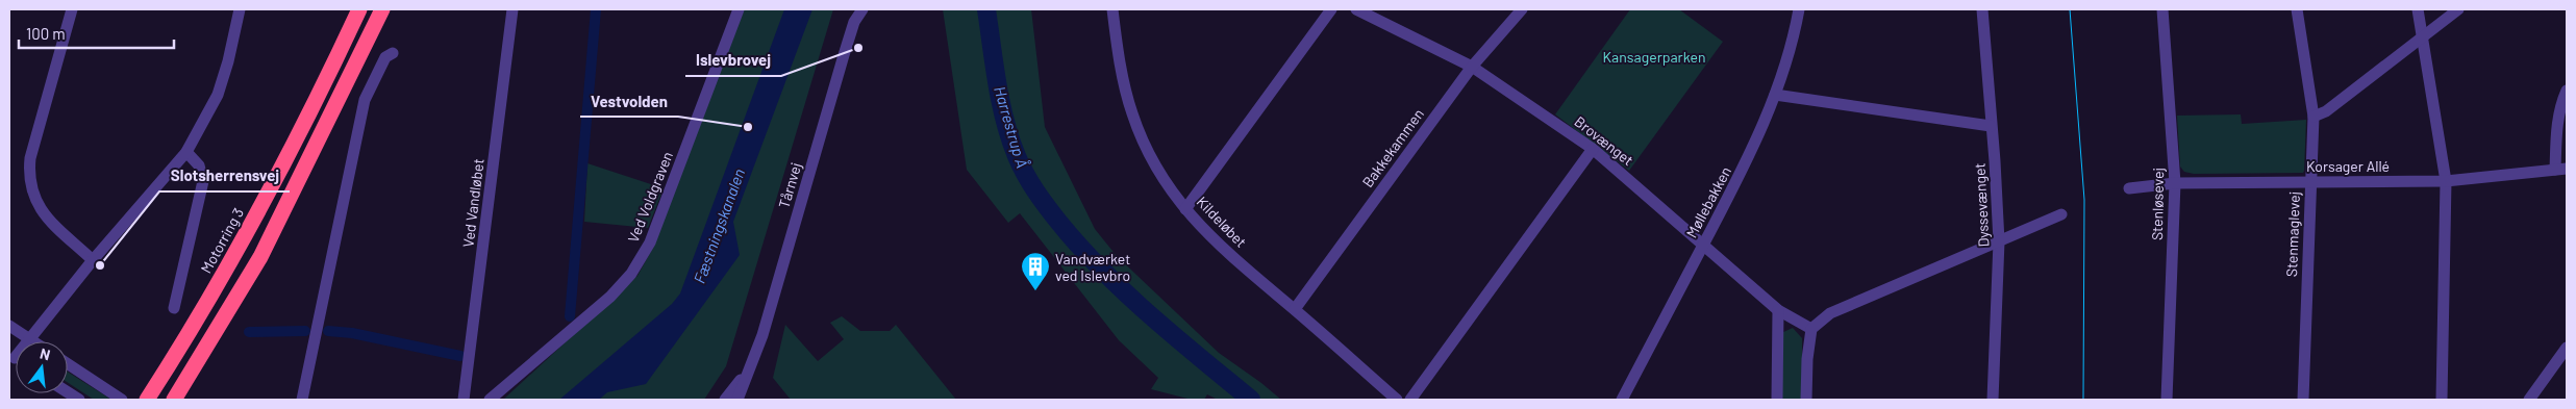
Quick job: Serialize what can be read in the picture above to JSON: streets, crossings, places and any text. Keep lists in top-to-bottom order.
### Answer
{
  "streets": {
    "highway": ["Motorring 3"],
    "street": [
      "Brovænget",
      "Bakkekammen",
      "Korsager Allé",
      "Tårnvej",
      "Ved Voldgraven",
      "Møllebakken",
      "Ved Vandløbet",
      "Stenløsevej",
      "Dyssevænget",
      "Kildeløbet",
      "Stenmaglevej"
    ]
  },
  "crossings": [
    ["Brovænget", "Bakkekammen"],
    ["Brovænget", "Møllebakken"],
    ["Bakkekammen", "Kildeløbet"],
    ["Korsager Allé", "Stenløsevej"],
    ["Korsager Allé", "Stenmaglevej"]
  ],
  "water": ["Harrestrup Å", "Fæstningskanalen"],
  "parks": ["Kansagerparken"],
  "places": {
    "other": ["Islevbrovej", "Vestvolden", "Slotsherrensvej"],
    "building": ["Vandværket ved Islevbro"]
  },
  "scale_bar": "100 m",
  "north": "top"
}
